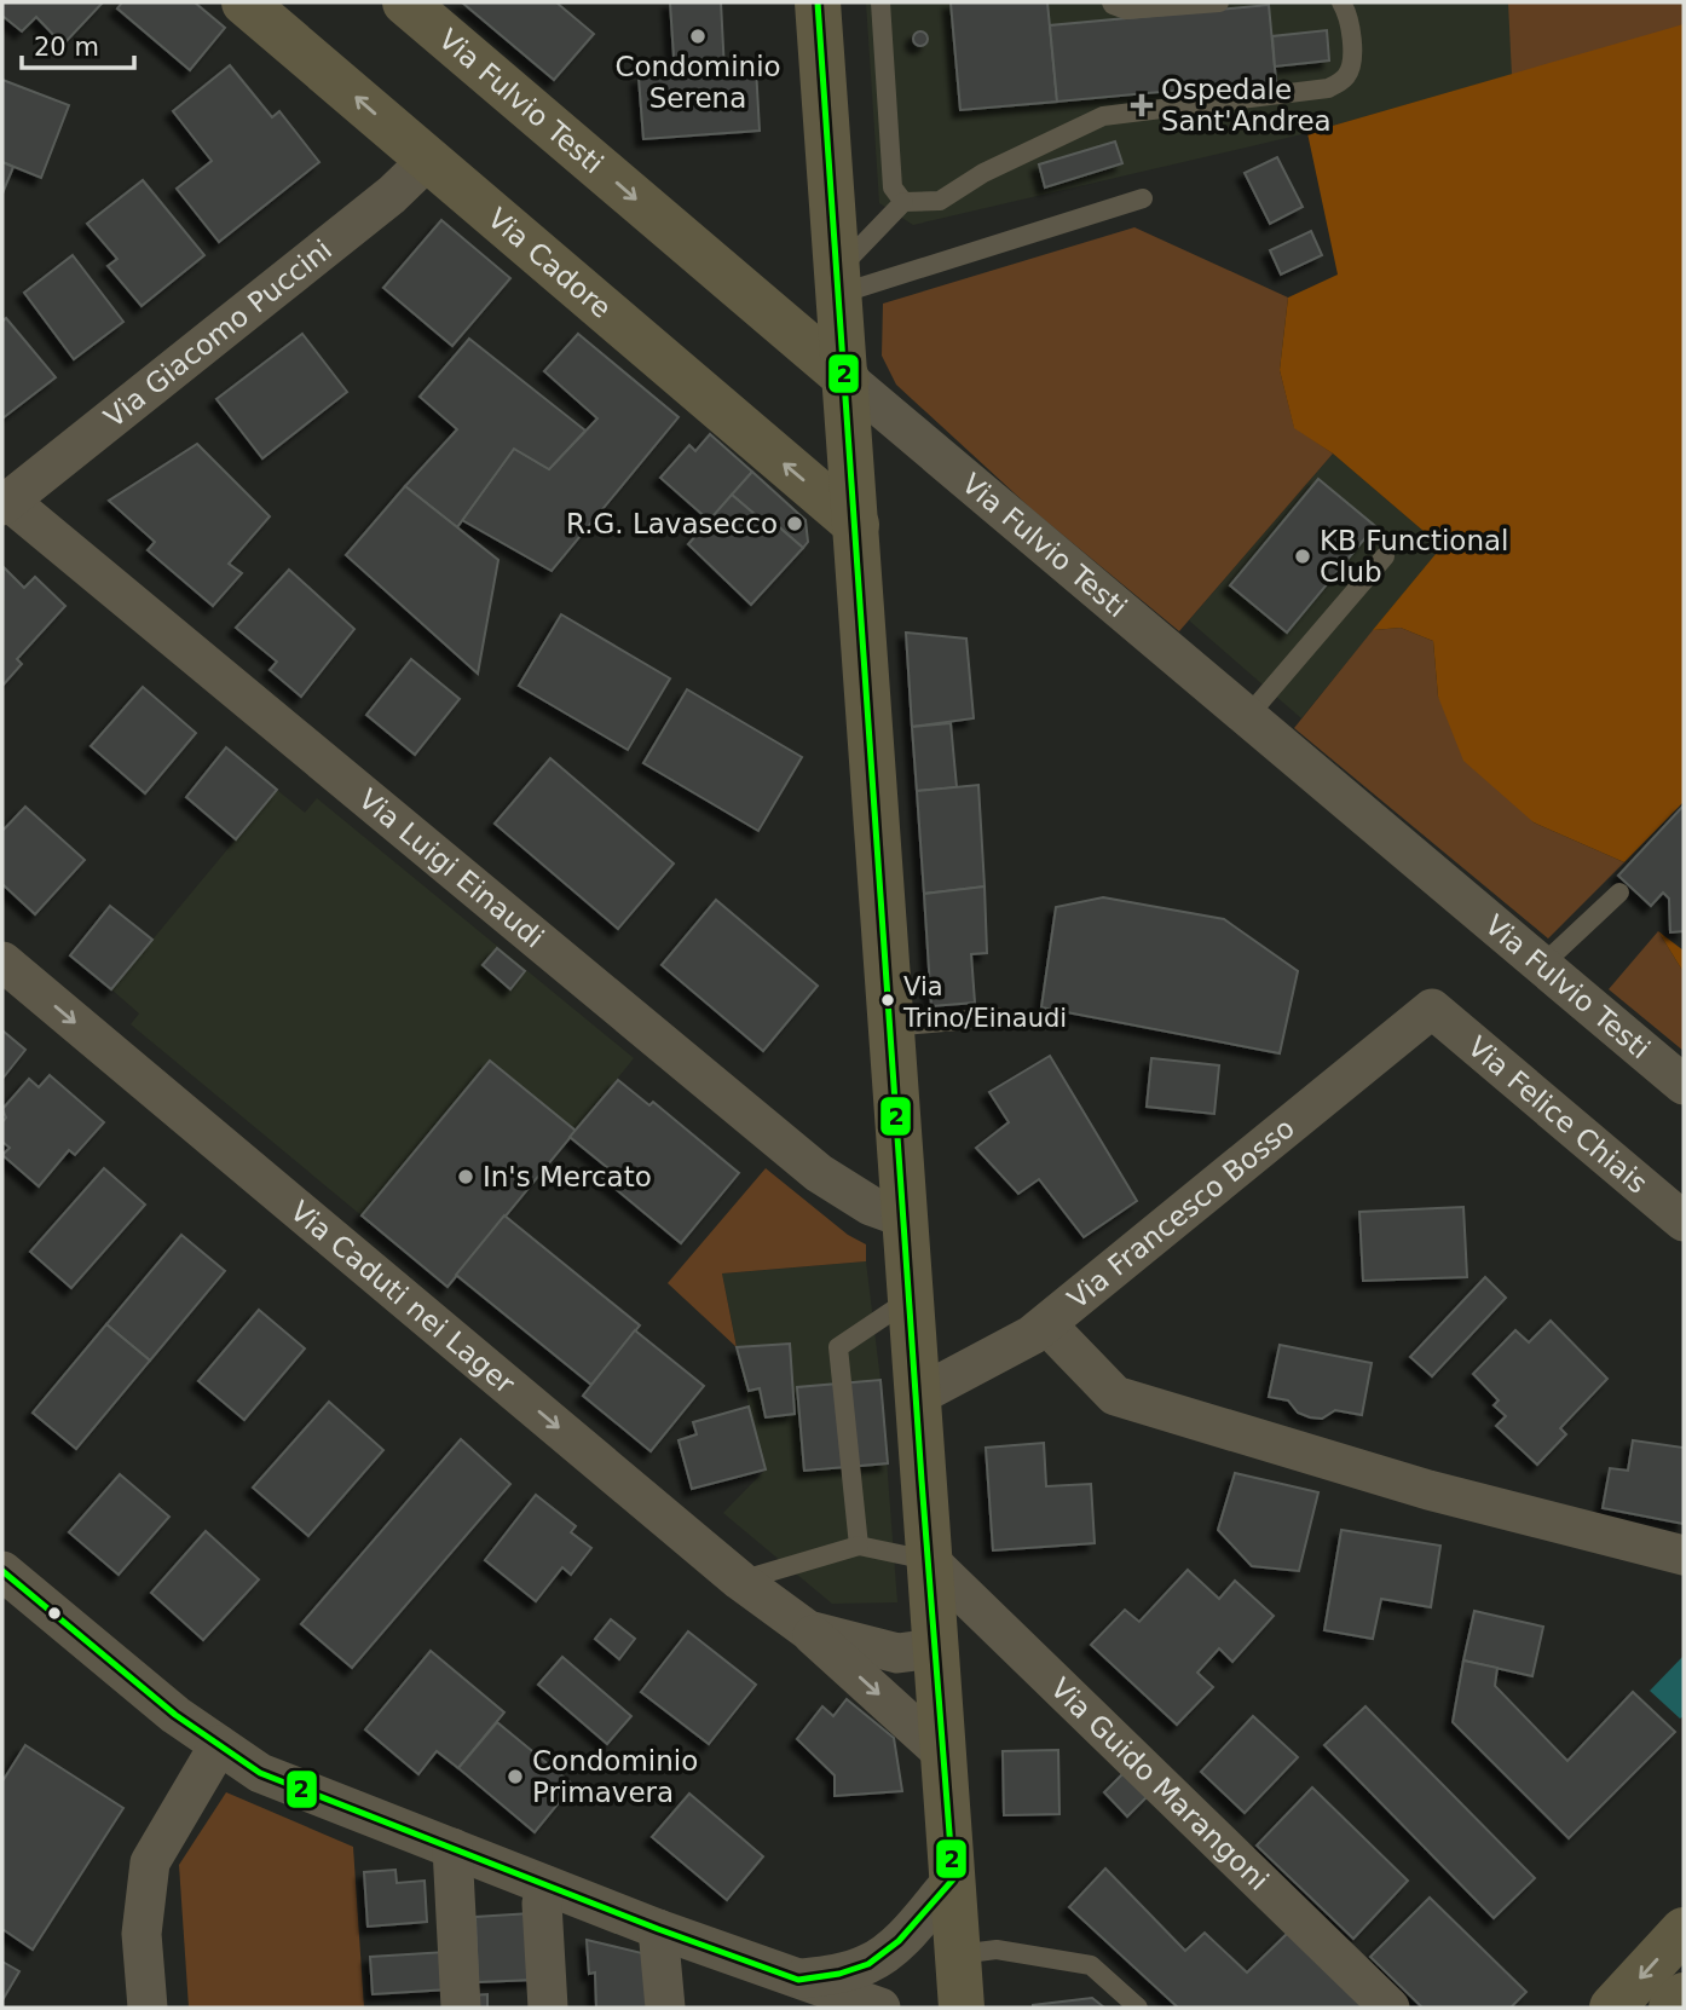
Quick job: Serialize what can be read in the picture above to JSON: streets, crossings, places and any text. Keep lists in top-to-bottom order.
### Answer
{
  "streets": {
    "main road": ["Via Fulvio Testi", "Via Cadore"],
    "street": [
      "Via Giacomo Puccini",
      "Via Luigi Einaudi",
      "Via Felice Chiais",
      "Via Francesco Bosso",
      "Via Caduti nei Lager",
      "Via Guido Marangoni"
    ]
  },
  "crossings": [
    ["Via Cadore", "Via Giacomo Puccini"],
    ["Via Giacomo Puccini", "Via Luigi Einaudi"],
    ["Via Felice Chiais", "Via Francesco Bosso"]
  ],
  "one_way": ["Via Cadore", "Via Caduti nei Lager"],
  "places": {
    "other": [
      "Condominio Serena",
      "R.G. Lavasecco",
      "KB Functional Club",
      "Via Trino/Einaudi",
      "In's Mercato",
      "Condominio Primavera"
    ],
    "health": ["Ospedale Sant'Andrea"]
  },
  "lines": ["transit line 2"],
  "scale_bar": "20 m"
}
